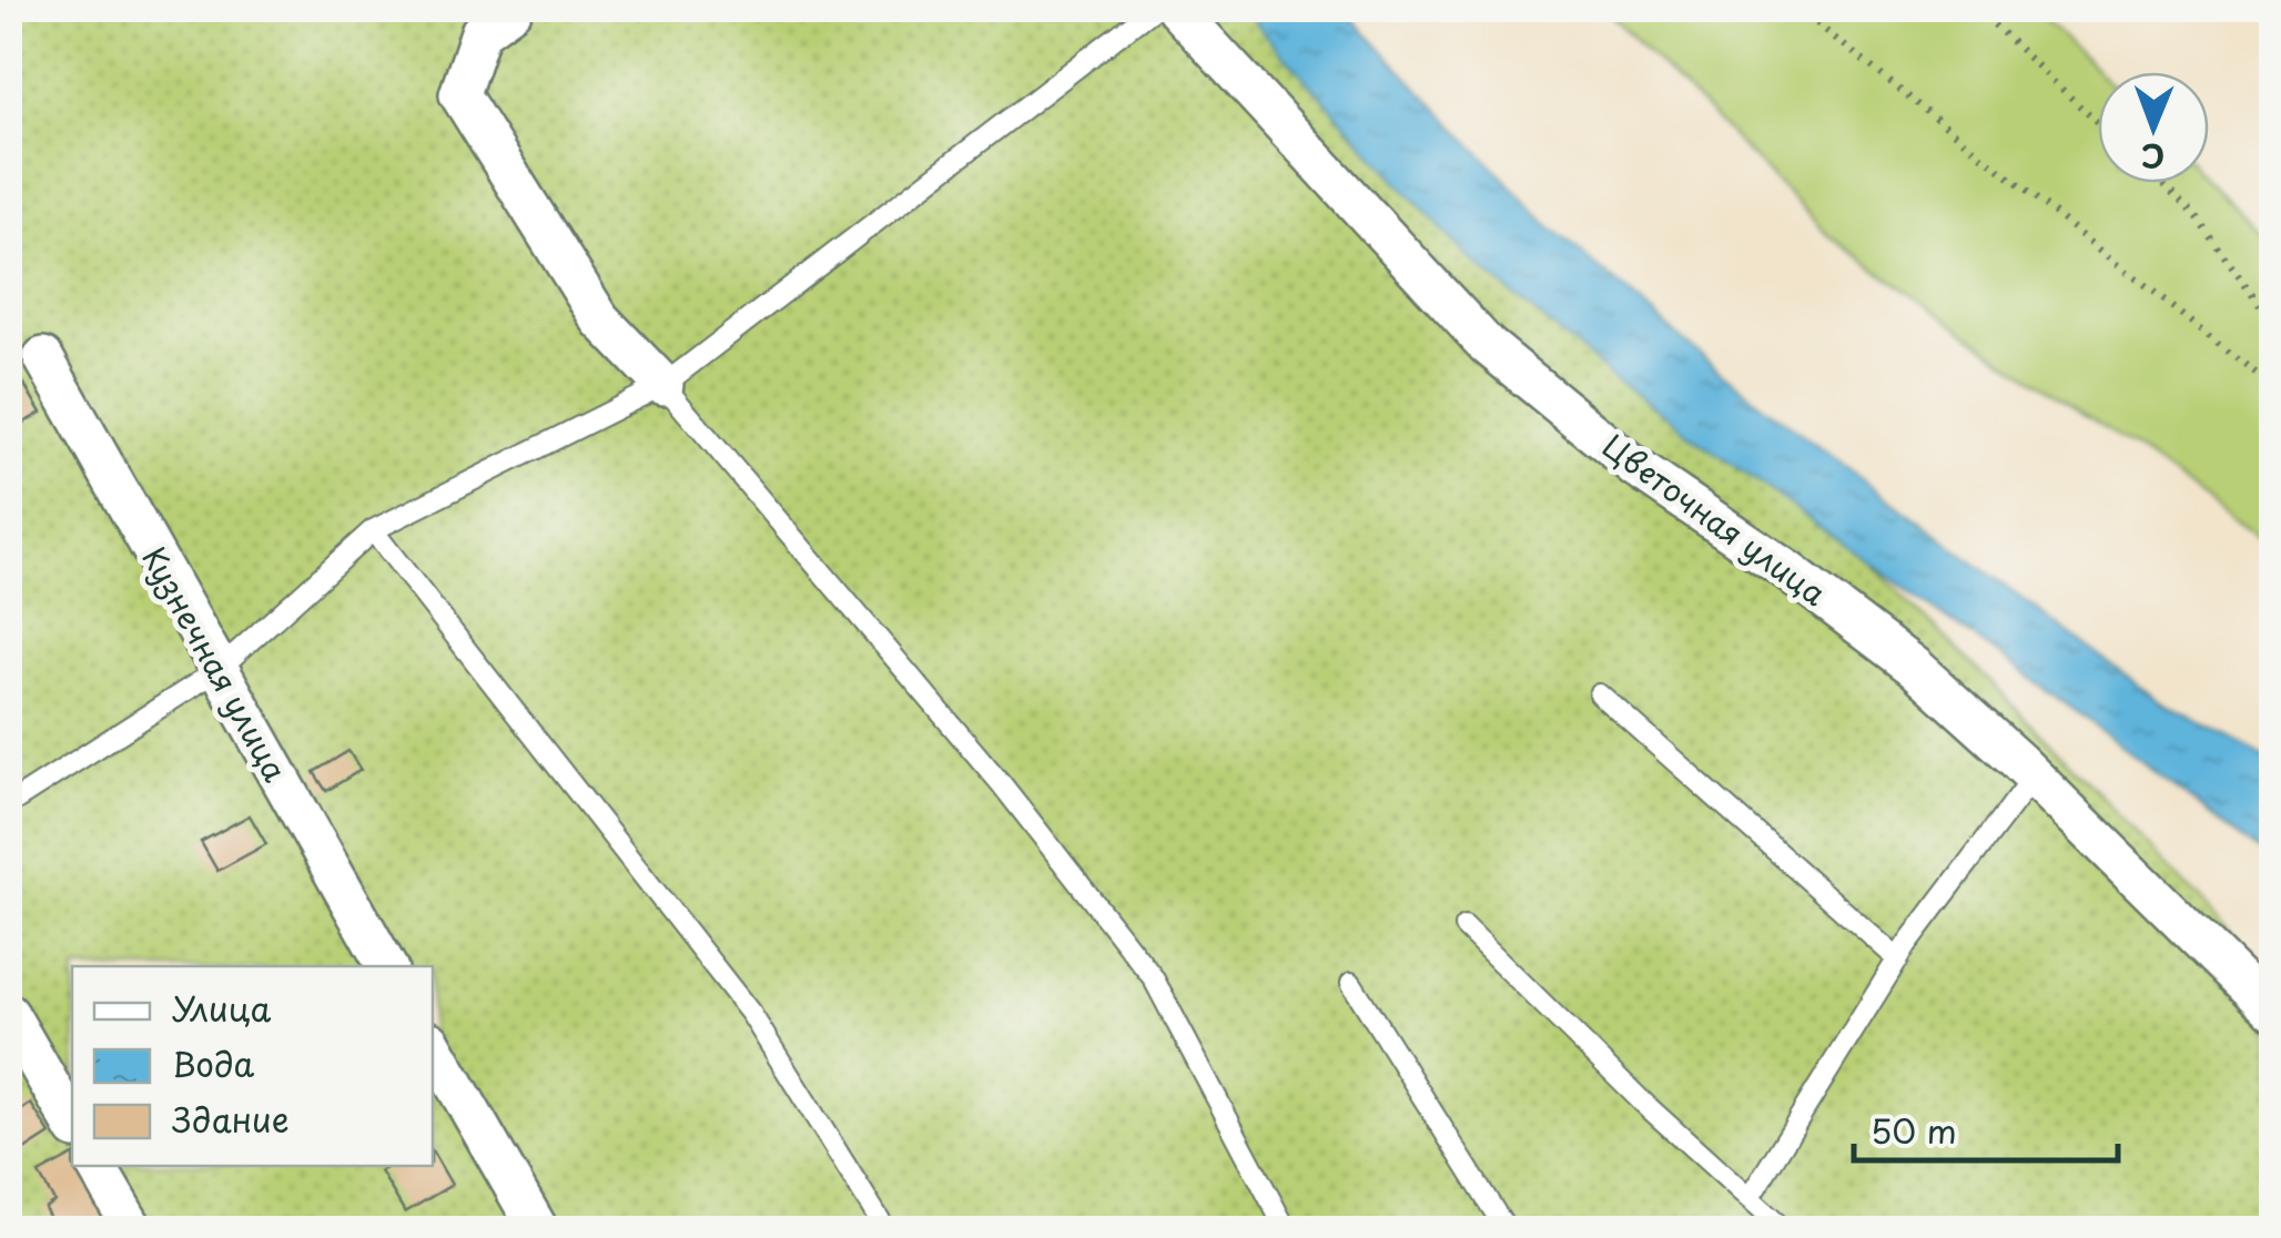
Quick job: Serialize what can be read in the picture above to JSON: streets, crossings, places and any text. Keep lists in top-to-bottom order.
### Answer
{
  "streets": {
    "street": ["Цветочная улица", "Кузнечная улица"]
  },
  "legend": ["Улица", "Вода", "Здание"],
  "scale_bar": "50 m",
  "north": "bottom"
}
